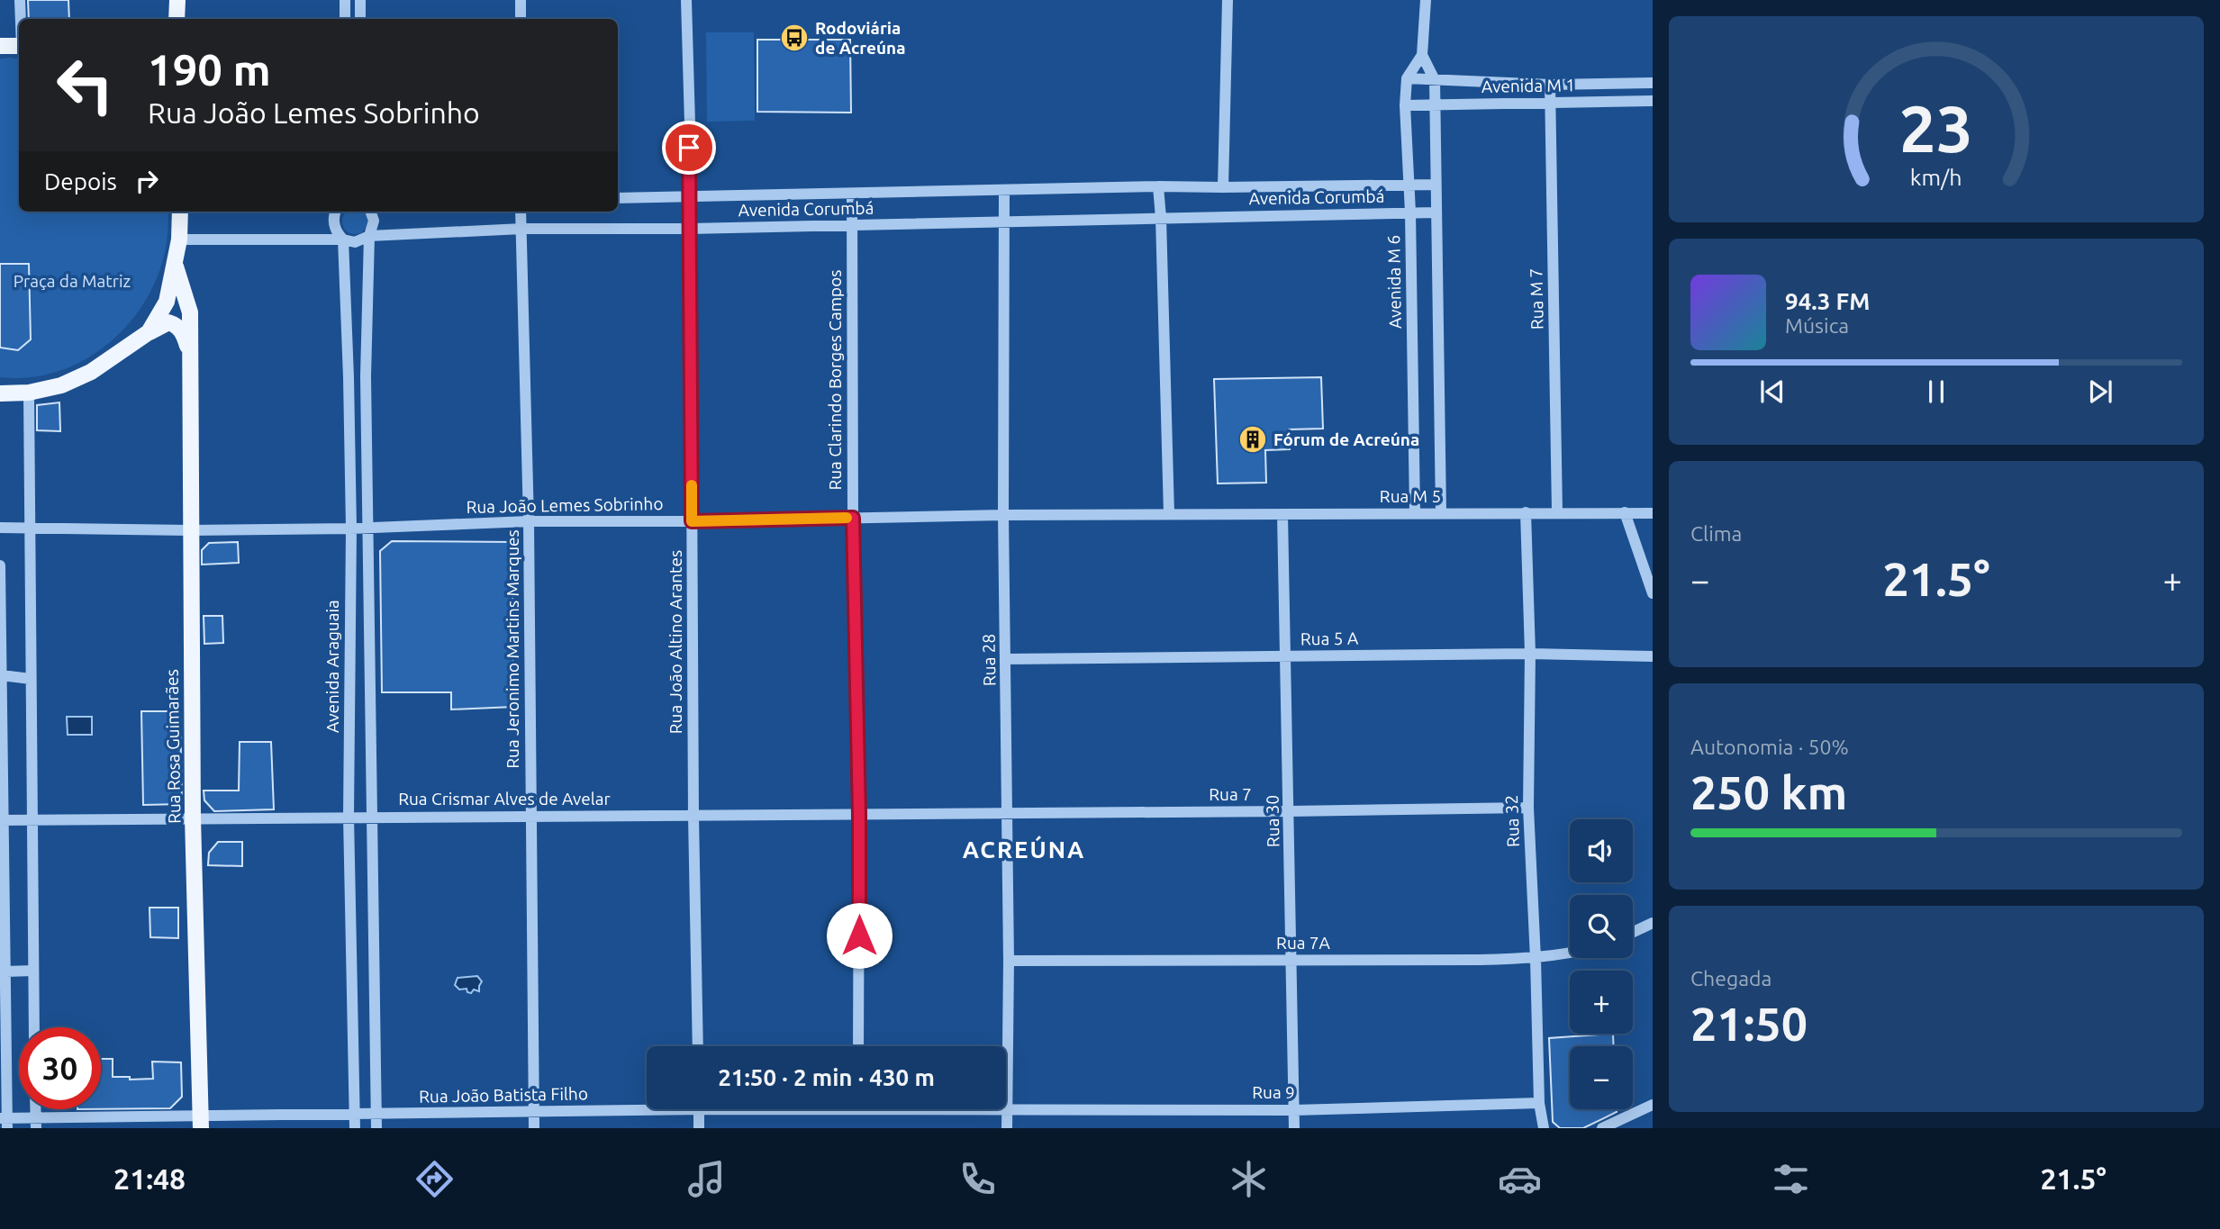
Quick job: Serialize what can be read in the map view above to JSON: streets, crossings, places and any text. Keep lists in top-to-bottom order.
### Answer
{
  "streets": {
    "main road": ["Rua Rosa Guimarães"],
    "street": [
      "Avenida M 1",
      "Avenida Corumbá",
      "Avenida M 6",
      "Rua M 7",
      "Rua Clarindo Borges Campos",
      "Rua M 5",
      "Rua João Lemes Sobrinho",
      "Rua 5 A",
      "Rua João Altino Arantes",
      "Rua Jeronimo Martins Marques",
      "Rua 28",
      "Avenida Araguaia",
      "Rua 7",
      "Rua Crismar Alves de Avelar",
      "Rua 30",
      "Rua 32",
      "Rua 7A",
      "Rua 9",
      "Rua João Batista Filho"
    ]
  },
  "crossings": [
    ["Avenida M 1", "Avenida M 6"],
    ["Avenida M 1", "Rua M 7"],
    ["Avenida Corumbá", "Avenida M 6"],
    ["Avenida Corumbá", "Rua Clarindo Borges Campos"],
    ["Avenida Corumbá", "Rua João Altino Arantes"],
    ["Avenida Corumbá", "Rua Jeronimo Martins Marques"],
    ["Avenida Corumbá", "Rua 28"],
    ["Avenida Corumbá", "Avenida Araguaia"],
    ["Avenida M 6", "Rua M 5"],
    ["Rua M 7", "Rua M 5"],
    ["Rua Clarindo Borges Campos", "Rua João Lemes Sobrinho"],
    ["Rua Clarindo Borges Campos", "Rua Crismar Alves de Avelar"],
    ["Rua M 5", "Rua João Lemes Sobrinho"],
    ["Rua M 5", "Rua 30"],
    ["Rua M 5", "Rua 32"],
    ["Rua João Lemes Sobrinho", "Rua João Altino Arantes"],
    ["Rua João Lemes Sobrinho", "Rua Jeronimo Martins Marques"],
    ["Rua João Lemes Sobrinho", "Rua 28"],
    ["Rua João Lemes Sobrinho", "Avenida Araguaia"],
    ["Rua João Lemes Sobrinho", "Rua Rosa Guimarães"],
    ["Rua 5 A", "Rua 28"],
    ["Rua 5 A", "Rua 30"],
    ["Rua 5 A", "Rua 32"],
    ["Rua João Altino Arantes", "Rua Crismar Alves de Avelar"],
    ["Rua Jeronimo Martins Marques", "Rua Crismar Alves de Avelar"],
    ["Rua Jeronimo Martins Marques", "Rua João Batista Filho"],
    ["Rua 28", "Rua 7"],
    ["Rua 28", "Rua Crismar Alves de Avelar"],
    ["Rua 28", "Rua 7A"],
    ["Rua 28", "Rua 9"],
    ["Avenida Araguaia", "Rua Crismar Alves de Avelar"],
    ["Avenida Araguaia", "Rua João Batista Filho"],
    ["Rua Rosa Guimarães", "Rua Crismar Alves de Avelar"],
    ["Rua Rosa Guimarães", "Rua João Batista Filho"],
    ["Rua 7", "Rua Crismar Alves de Avelar"],
    ["Rua 7", "Rua 30"],
    ["Rua 7", "Rua 32"],
    ["Rua 30", "Rua 7A"],
    ["Rua 30", "Rua 9"],
    ["Rua 32", "Rua 7A"],
    ["Rua 32", "Rua 9"]
  ],
  "districts": ["ACREÚNA"],
  "parks": ["Praça da Matriz"],
  "places": {
    "bus stop": ["Rodoviária de Acreúna"],
    "building": ["Fórum de Acreúna"]
  },
  "page": {
    "turn": ["190 m", "Rua João Lemes Sobrinho"],
    "then": "Depois",
    "song": ["94.3 FM", "Música"],
    "tile": [
      "Clima",
      ["Autonomia · 50%", "250 km"],
      ["Chegada", "21:50"]
    ],
    "heat": ["−", "21.5°", "+"],
    "map_buttons": ["+", "−"],
    "limit": "30",
    "trip": "21:50 · 2 min · 430 m",
    "tabs": ["21:48", "21.5°"],
    "gauge": ["23", "km/h"]
  }
}
